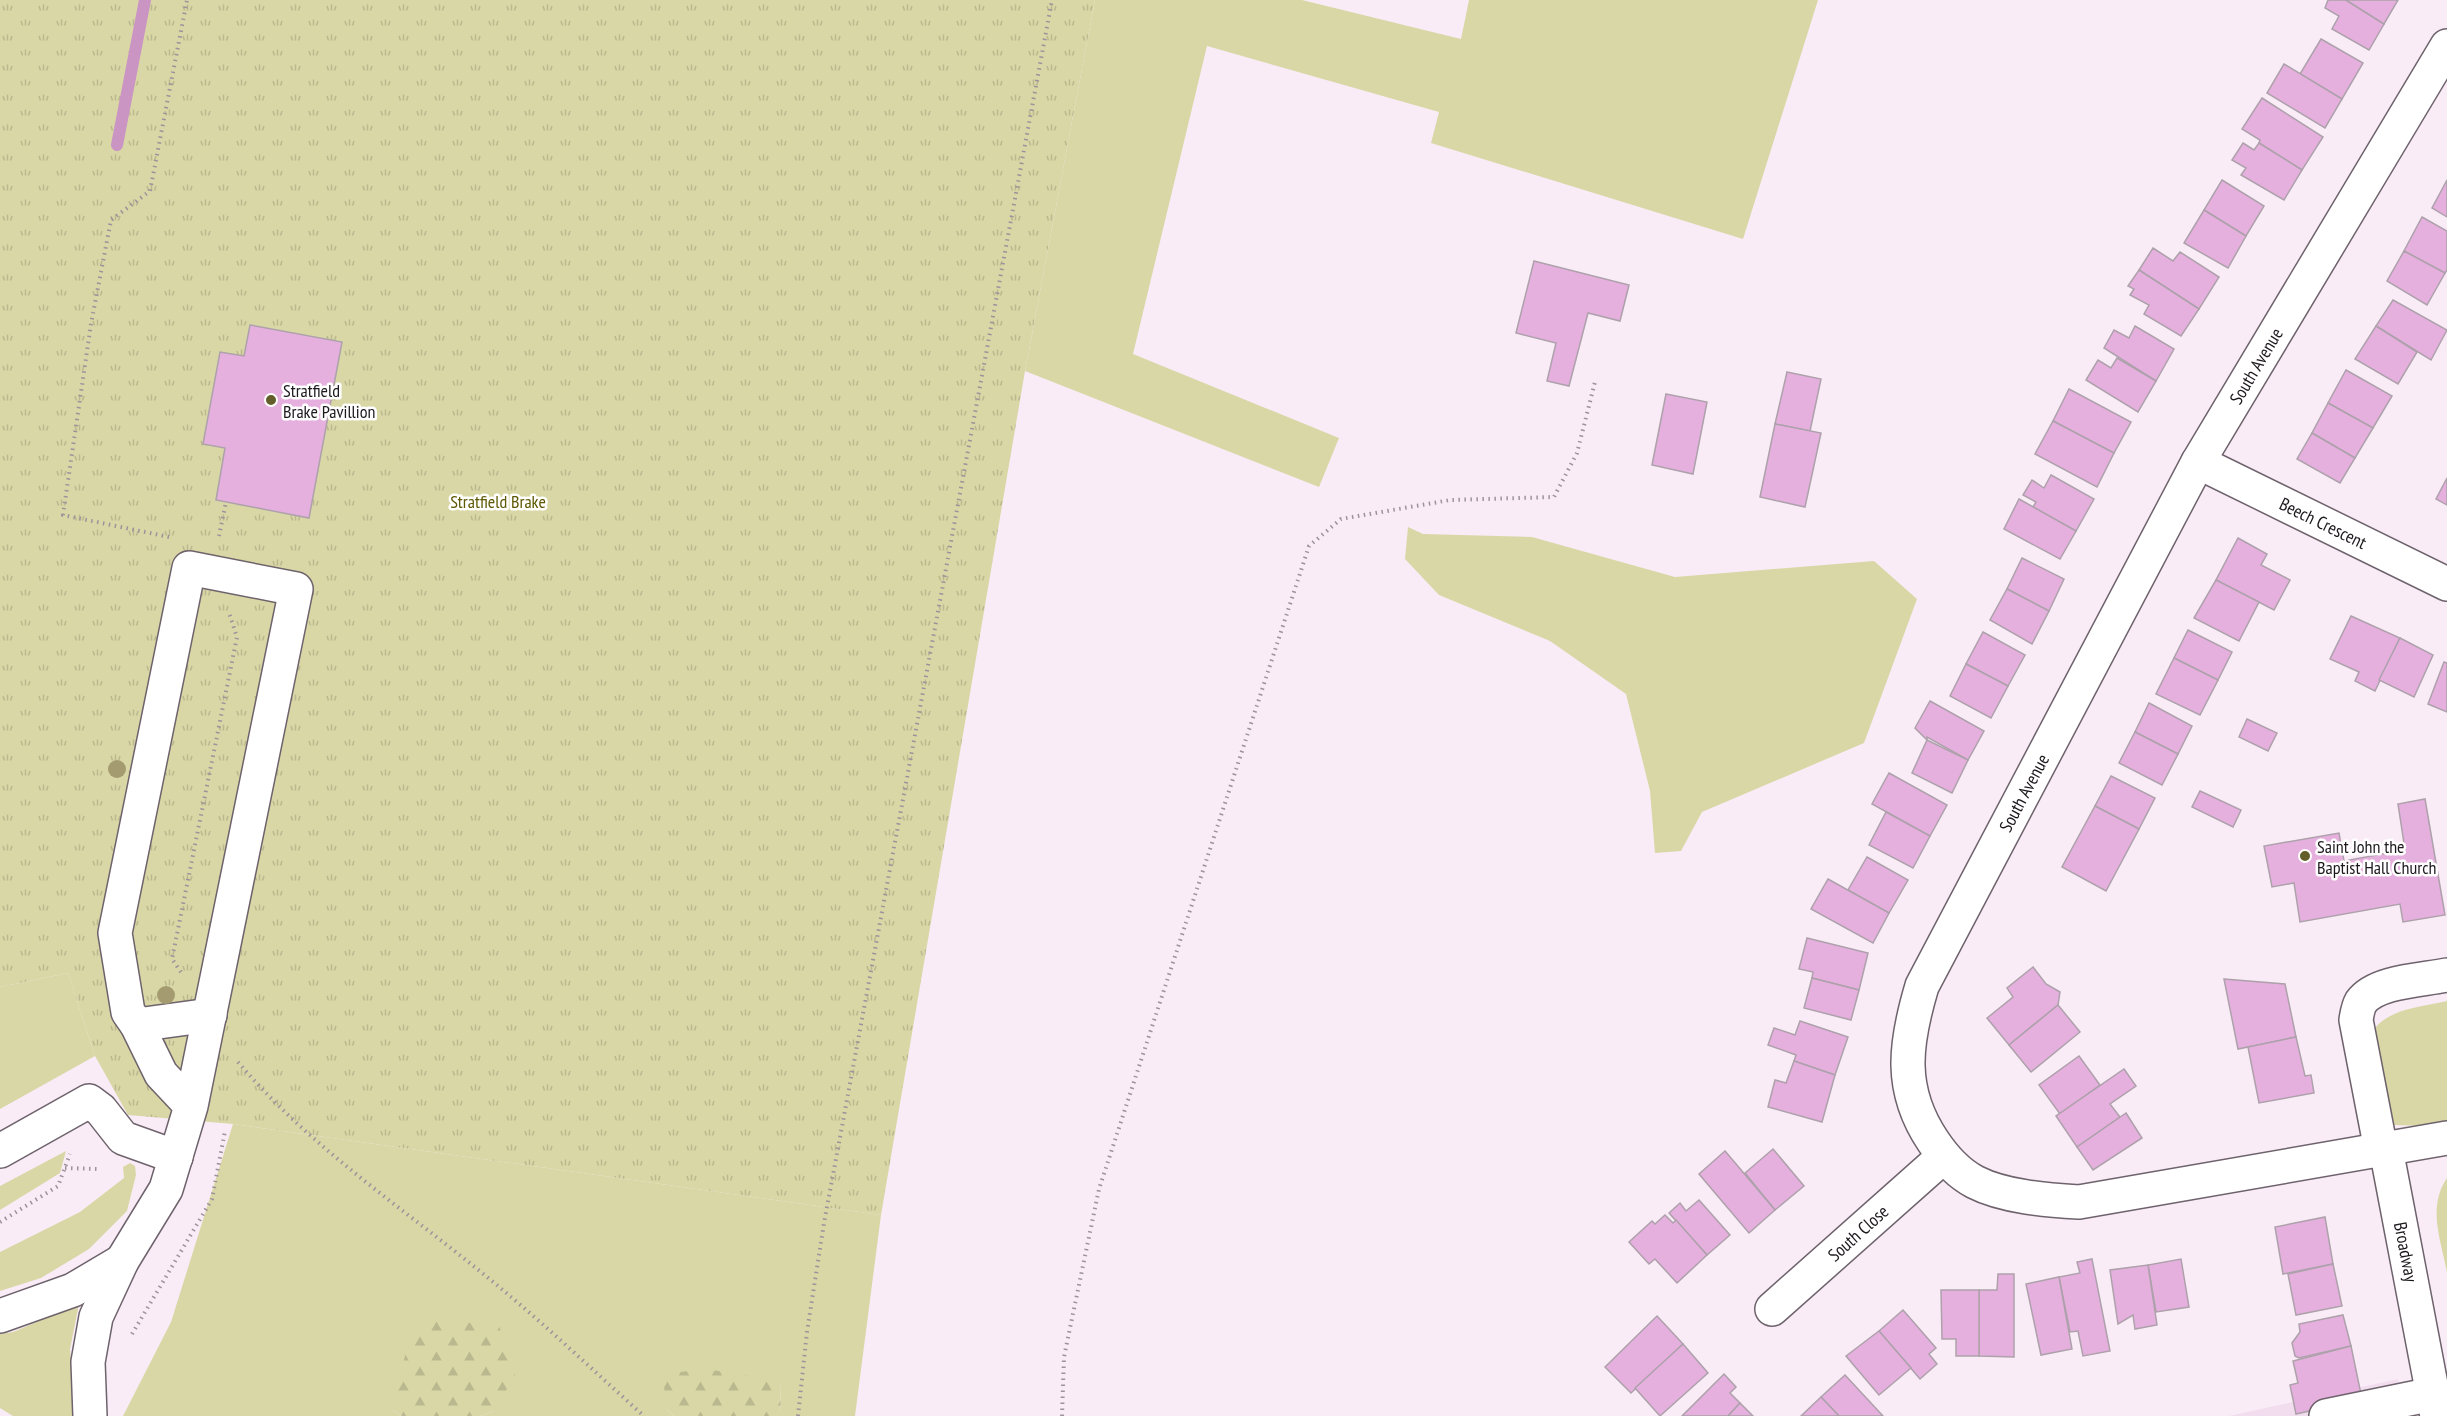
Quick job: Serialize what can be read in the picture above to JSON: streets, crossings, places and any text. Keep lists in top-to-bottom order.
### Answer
{
  "streets": {
    "street": [
      "South Avenue",
      "Beech Crescent",
      "South Close",
      "Broadway"
    ]
  },
  "crossings": [
    ["South Avenue", "Beech Crescent"],
    ["South Avenue", "South Close"],
    ["South Avenue", "Broadway"]
  ],
  "parks": ["Stratfield Brake"],
  "places": ["Stratfield Brake Pavillion", "Saint John the Baptist Hall Church"]
}
